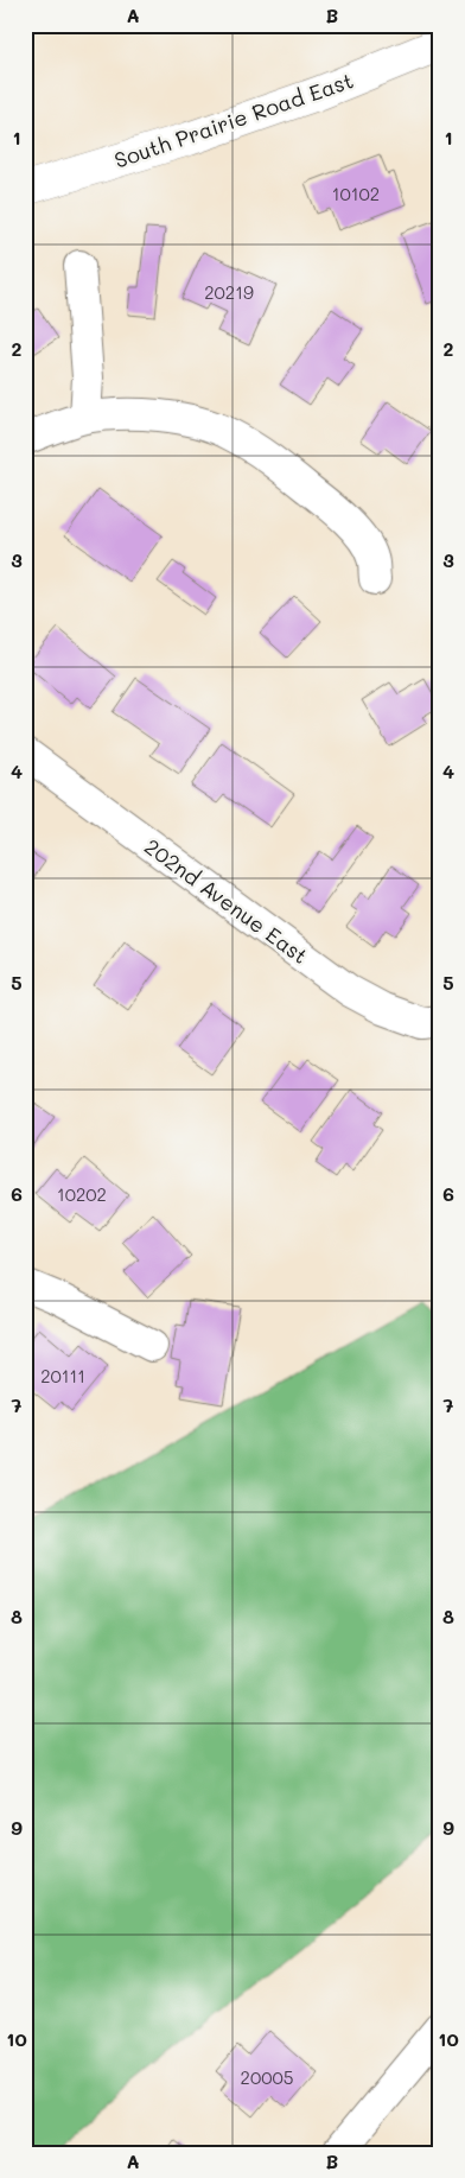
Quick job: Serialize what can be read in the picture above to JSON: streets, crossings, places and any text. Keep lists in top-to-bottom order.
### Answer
{
  "streets": {
    "main road": ["South Prairie Road East"],
    "street": ["202nd Avenue East"]
  },
  "house_numbers": [
    "10102",
    "20219",
    "10202",
    "20111",
    "20005"
  ],
  "grid": {
    "columns": ["A", "B"],
    "rows": [
      "1",
      "2",
      "3",
      "4",
      "5",
      "6",
      "7",
      "8",
      "9",
      "10"
    ]
  }
}
